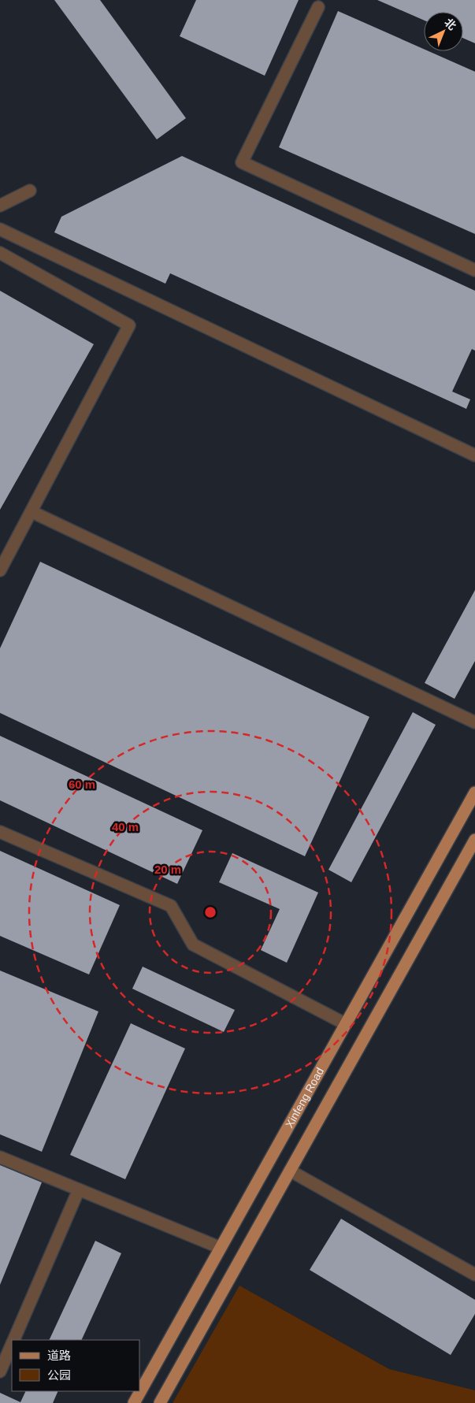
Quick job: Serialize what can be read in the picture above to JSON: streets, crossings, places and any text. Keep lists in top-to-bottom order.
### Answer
{
  "streets": {
    "main road": ["Xinfeng Road"]
  },
  "legend": ["道路", "公园"],
  "north": "top right",
  "rings": ["60 m", "40 m", "20 m"]
}
